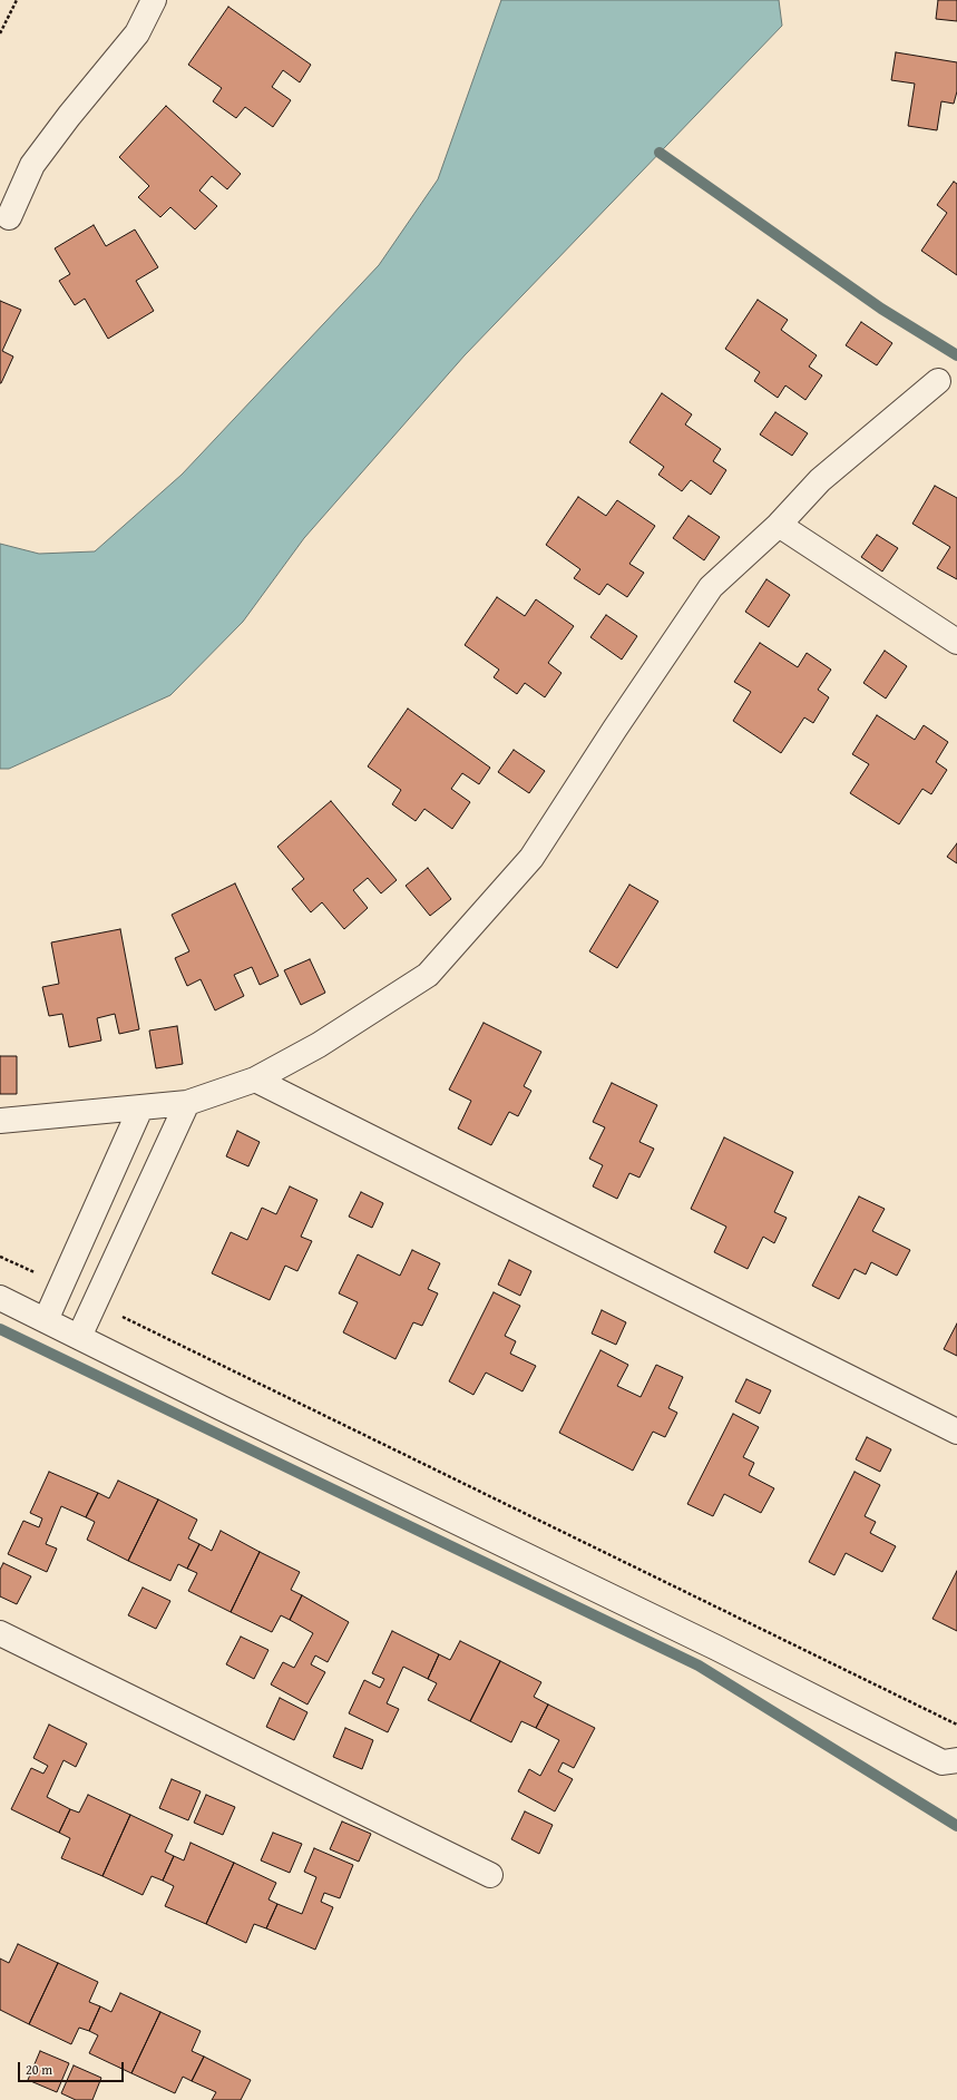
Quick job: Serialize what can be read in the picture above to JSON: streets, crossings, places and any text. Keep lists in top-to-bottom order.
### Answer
{
  "scale_bar": "20 m"
}
